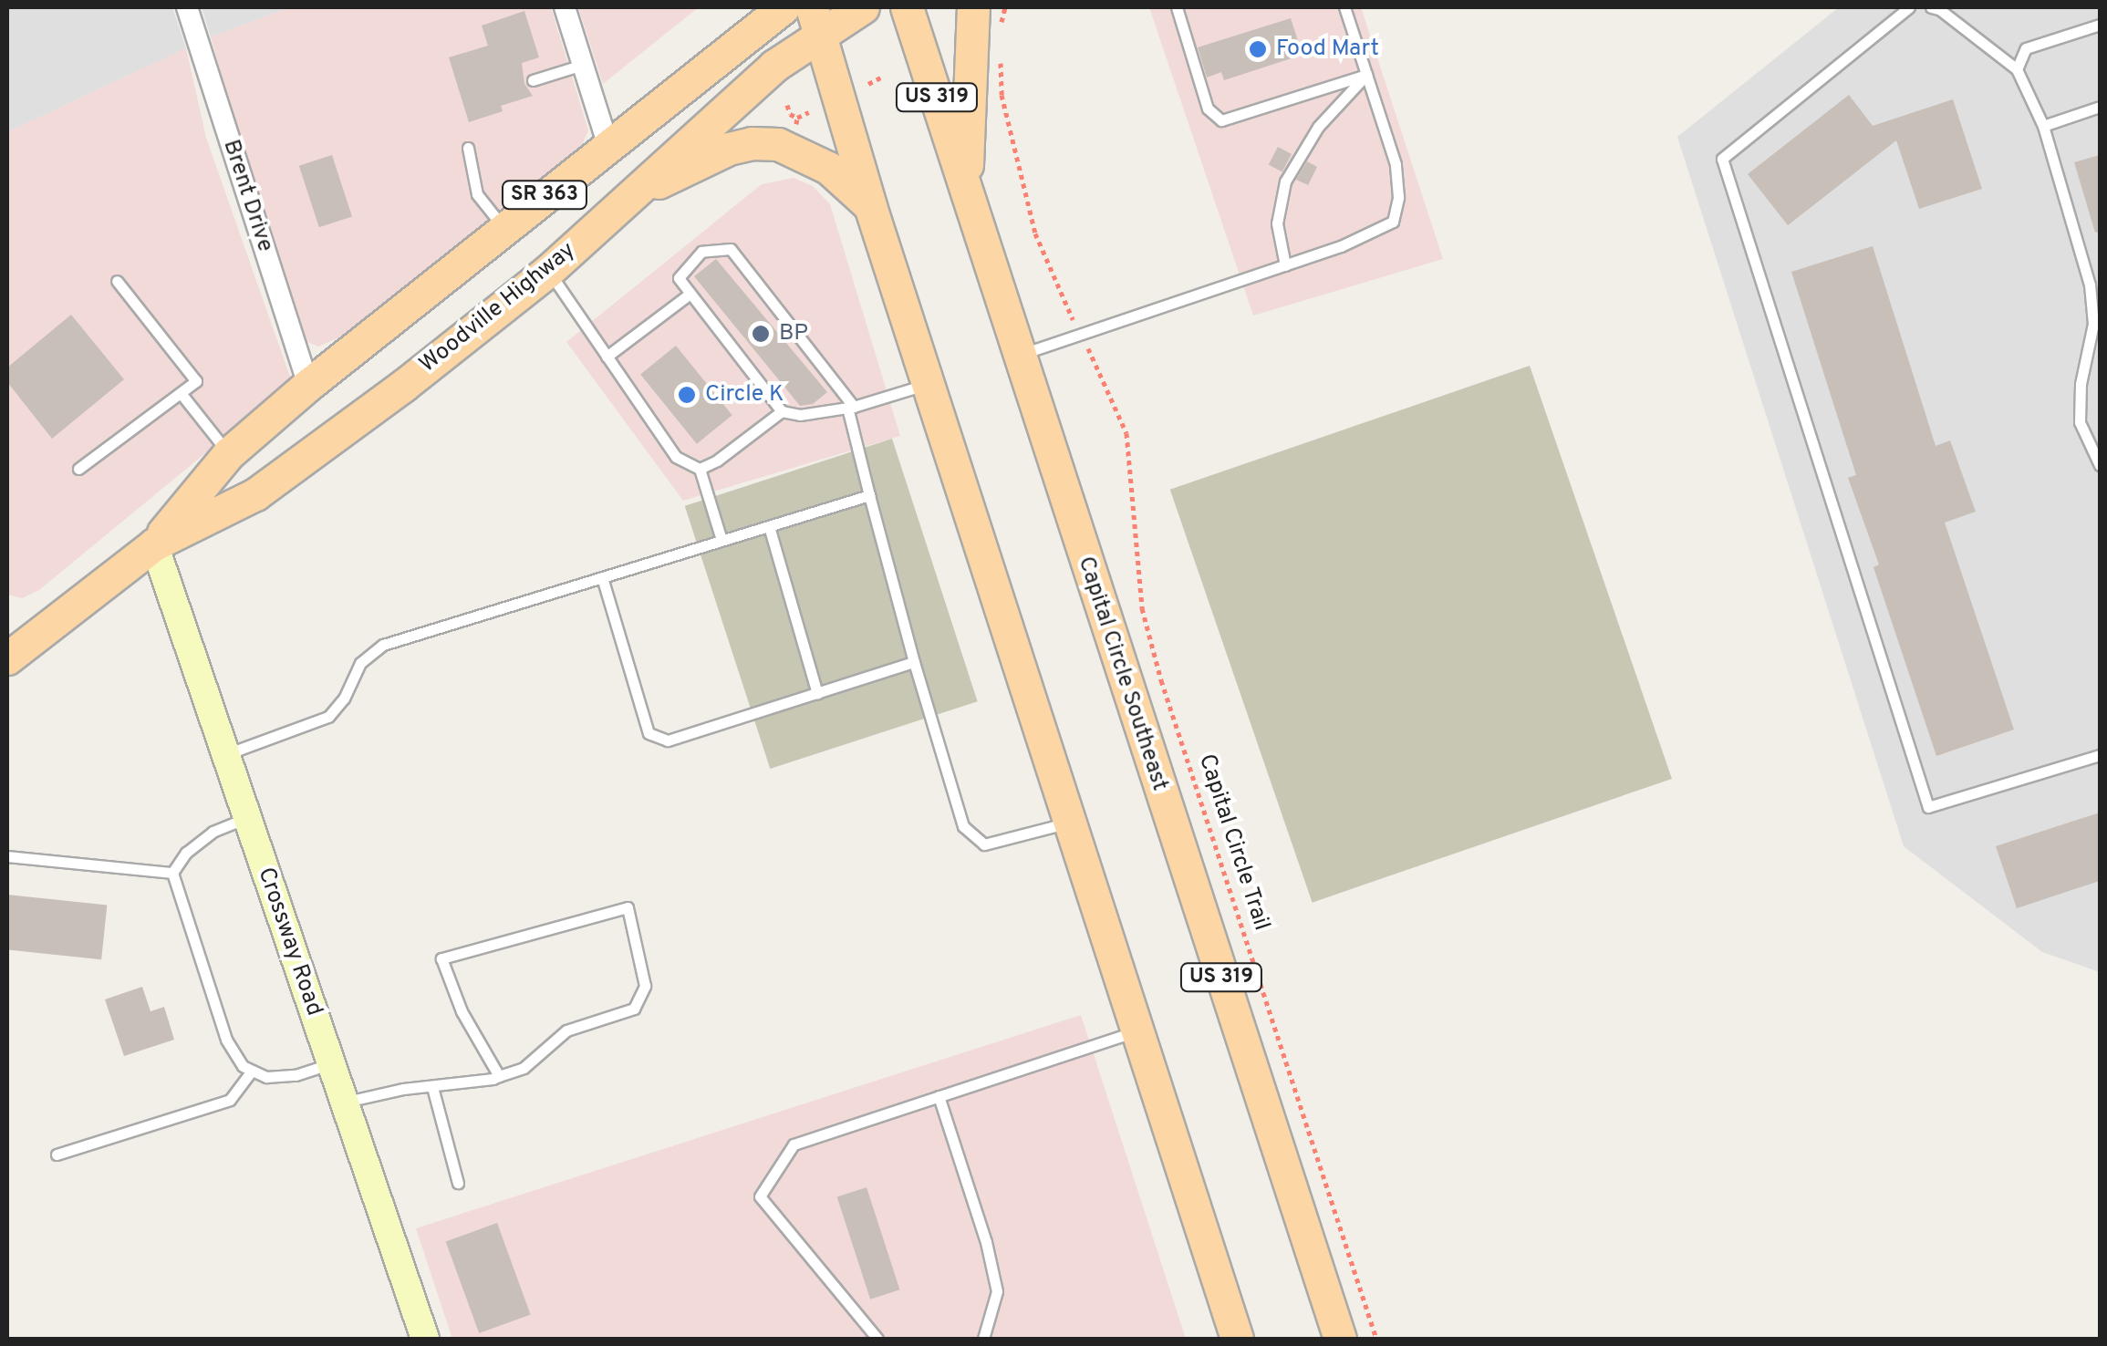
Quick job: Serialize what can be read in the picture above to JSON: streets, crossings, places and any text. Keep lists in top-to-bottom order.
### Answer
{
  "streets": {
    "main road": [
      "US 319",
      "SR 363",
      "Woodville Highway",
      "Capital Circle Southeast"
    ],
    "street": ["Brent Drive", "Crossway Road"],
    "path": ["Capital Circle Trail"]
  },
  "crossings": [
    ["Brent Drive", "Woodville Highway"],
    ["Woodville Highway", "Crossway Road"]
  ],
  "places": ["Food Mart", "BP", "Circle K"]
}
